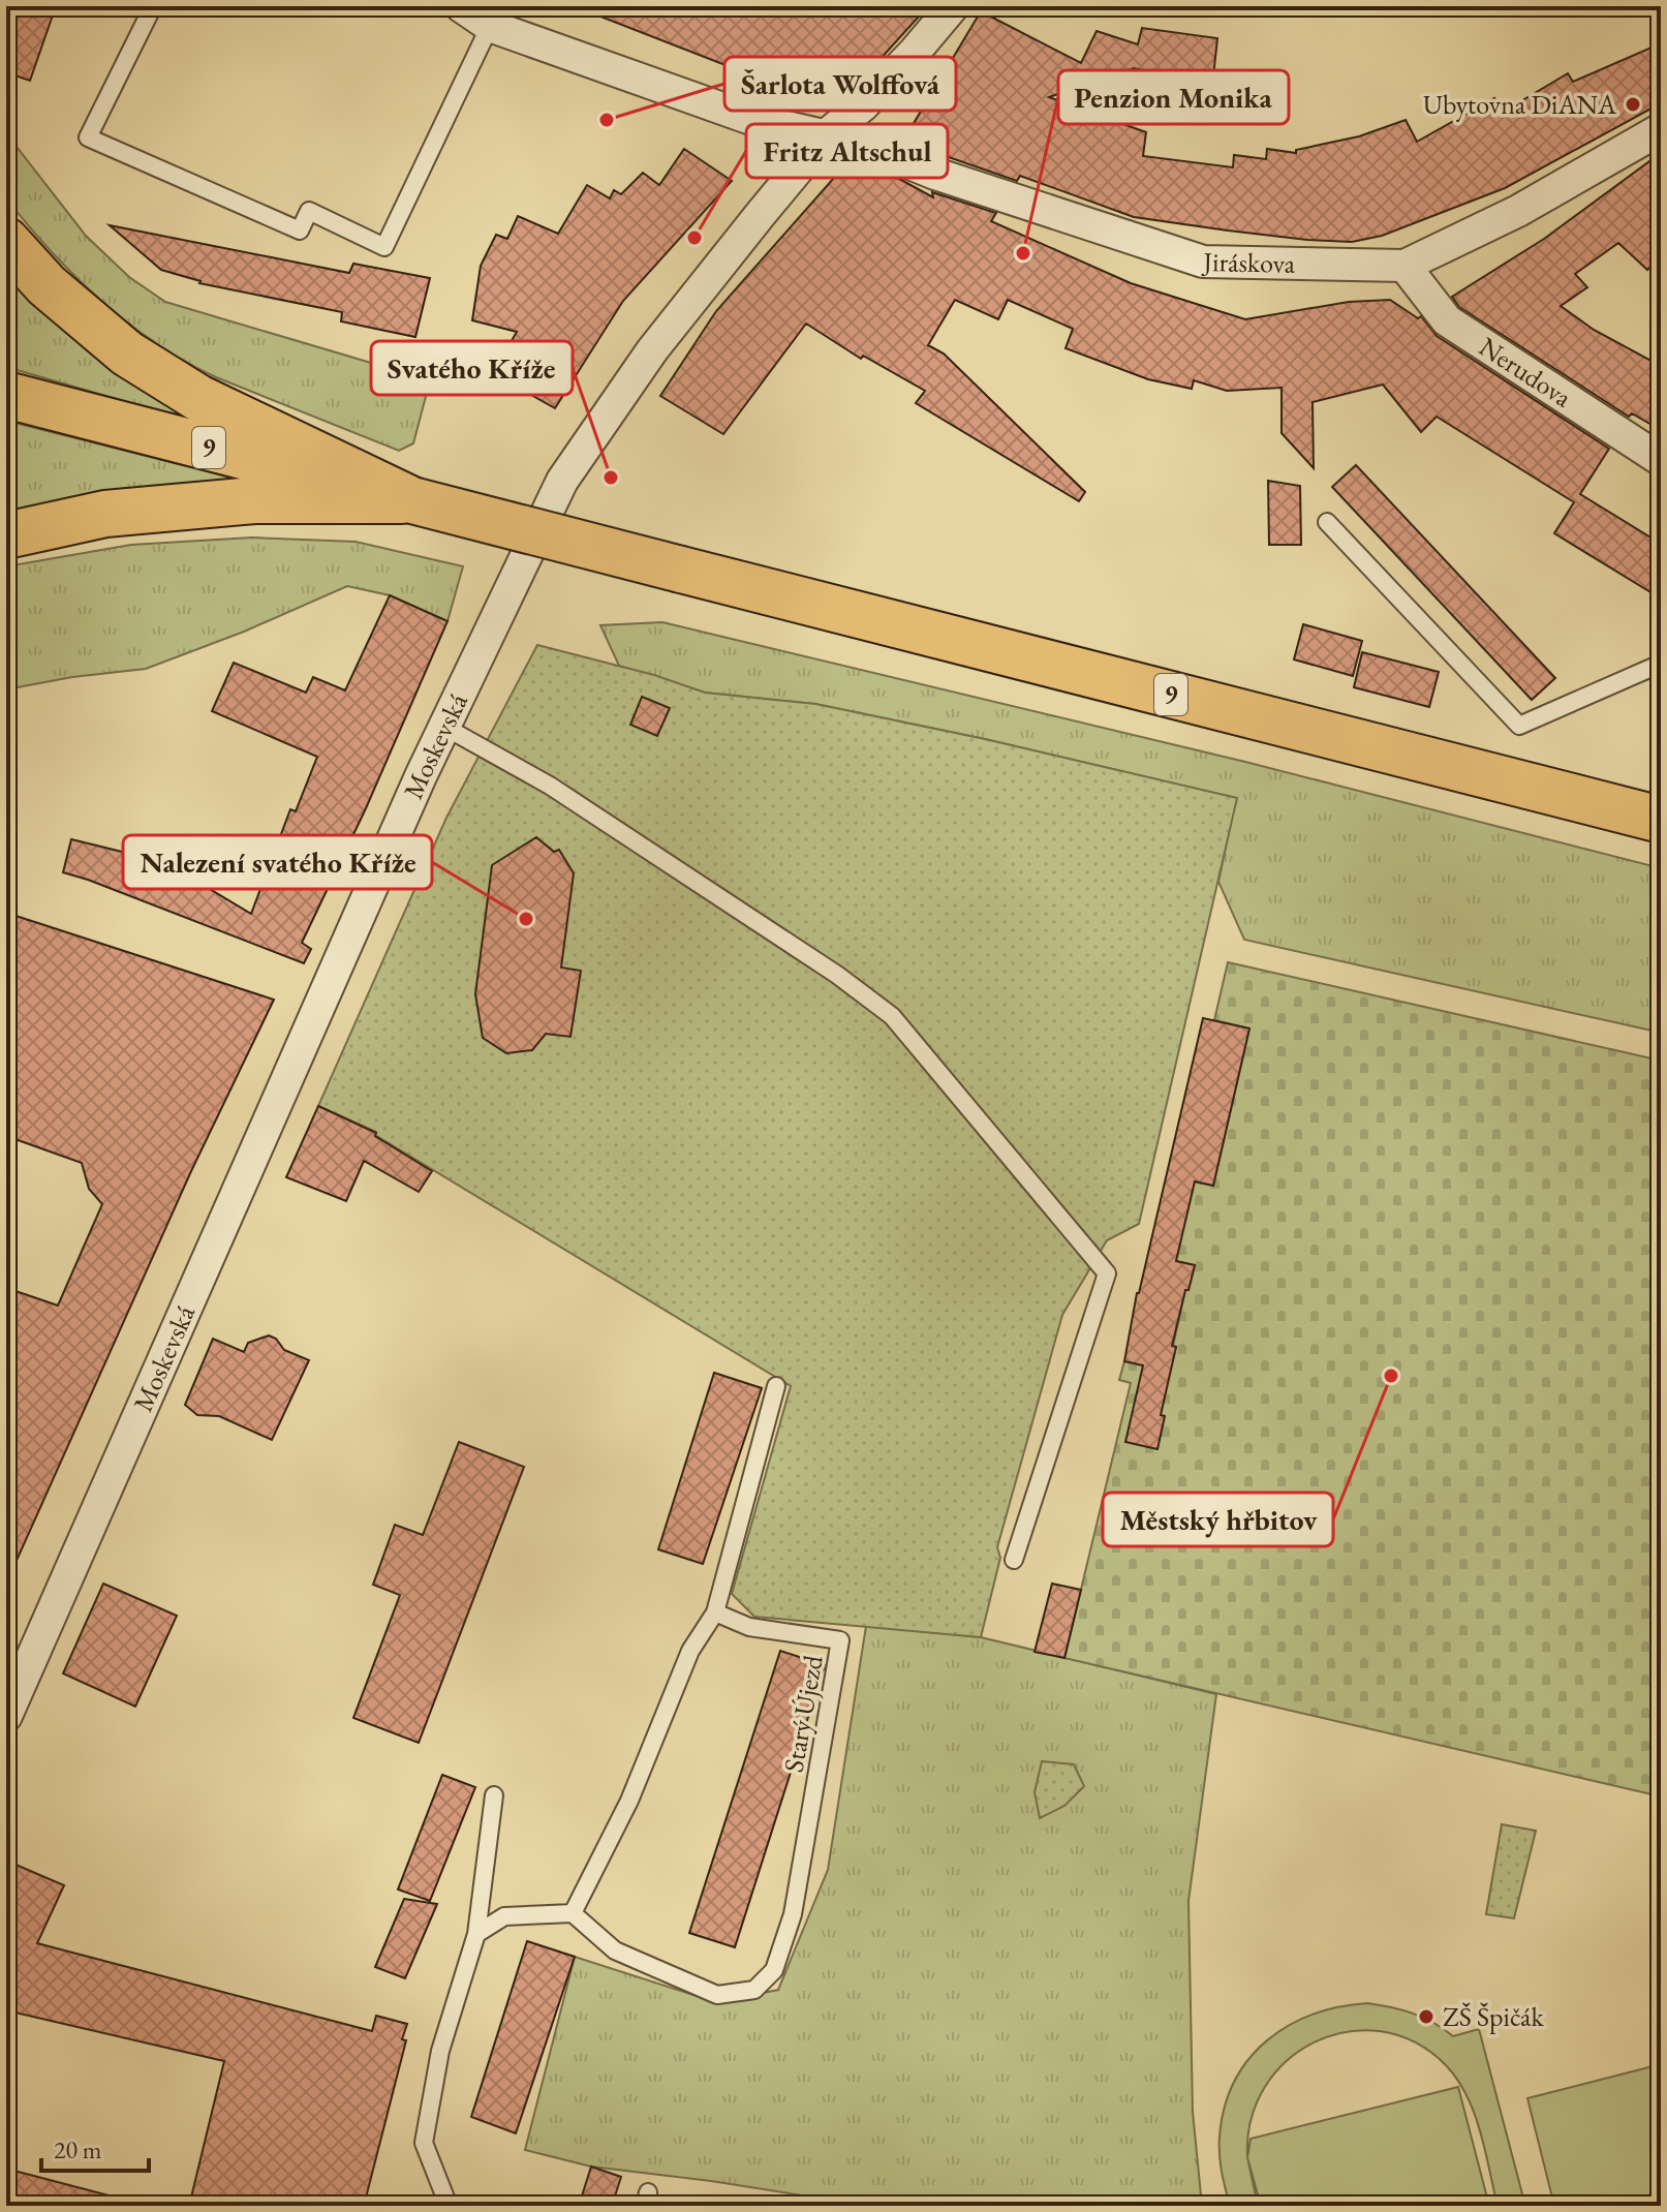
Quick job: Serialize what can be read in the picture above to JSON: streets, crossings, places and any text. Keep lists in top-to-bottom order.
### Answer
{
  "streets": {
    "main road": ["9"],
    "street": ["Jiráskova", "Nerudova", "Moskevská"],
    "lane": ["Starý Újezd"]
  },
  "crossings": [
    ["Jiráskova", "Nerudova"],
    ["Jiráskova", "Moskevská"]
  ],
  "places": [
    "Ubytovna DiANA",
    "Šarlota Wolffová",
    "Fritz Altschul",
    "Penzion Monika",
    "Svatého Kříže",
    "Nalezení svatého Kříže",
    "Městský hřbitov",
    "ZŠ Špičák"
  ],
  "scale_bar": "20 m"
}
